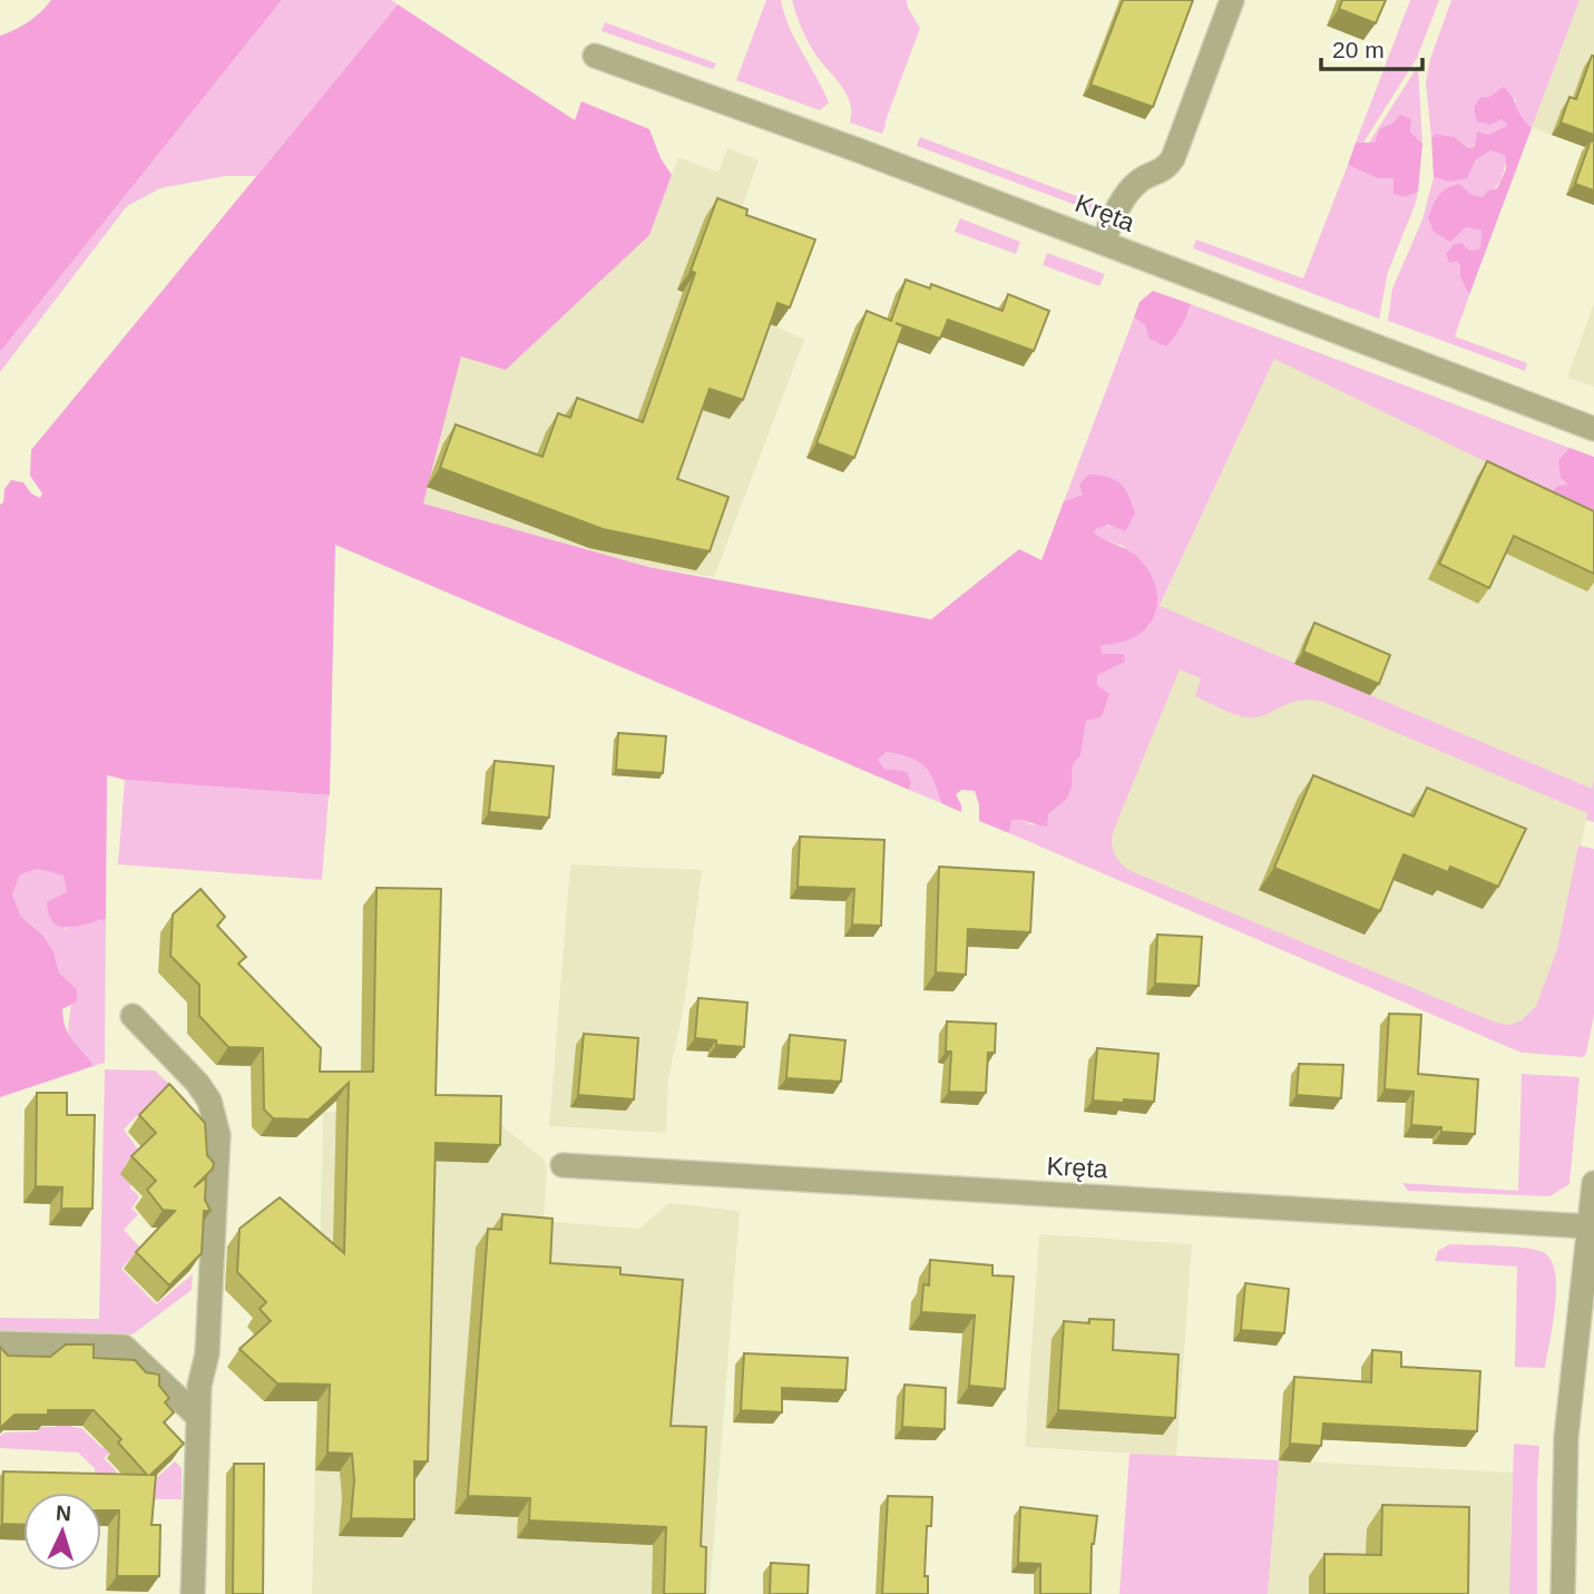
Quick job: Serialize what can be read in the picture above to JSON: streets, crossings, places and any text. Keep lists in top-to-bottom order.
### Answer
{
  "streets": {
    "street": ["Kręta"]
  },
  "scale_bar": "20 m",
  "north": "top"
}
